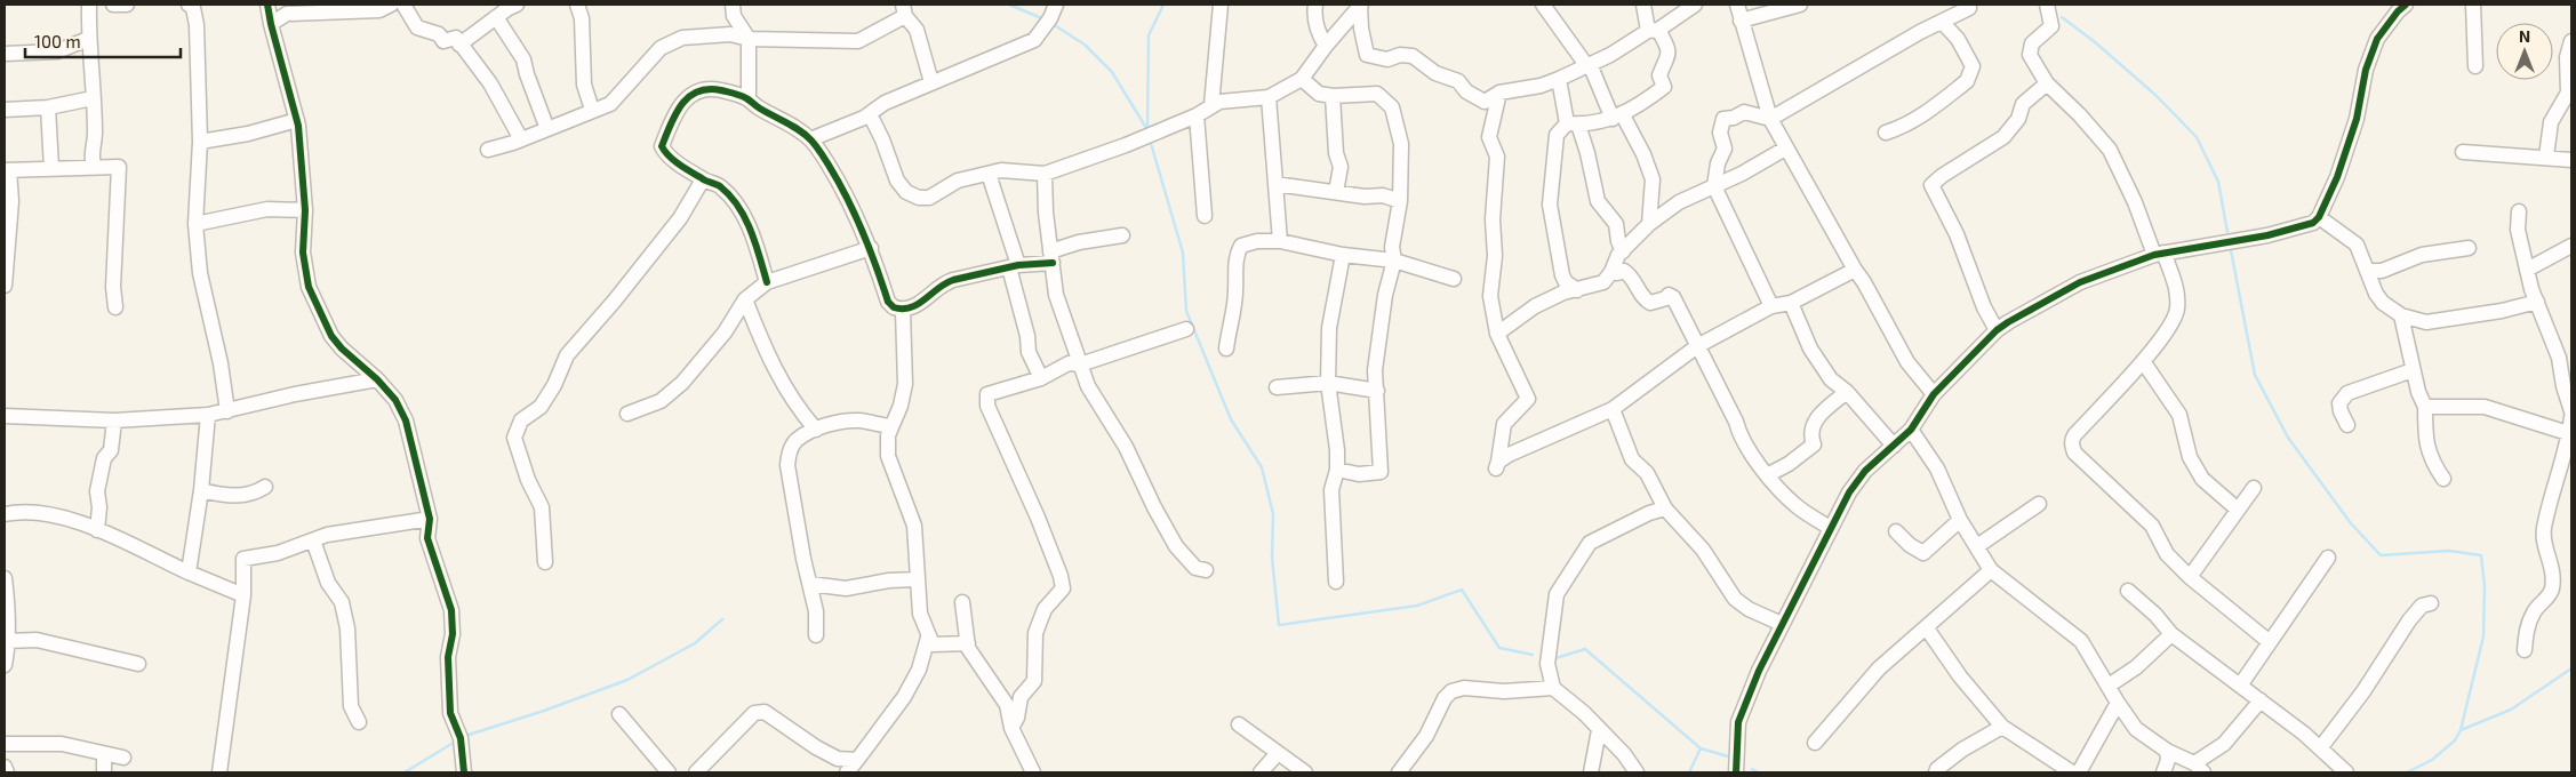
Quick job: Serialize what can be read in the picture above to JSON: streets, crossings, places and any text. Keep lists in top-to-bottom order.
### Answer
{
  "scale_bar": "100 m",
  "north": "top"
}
